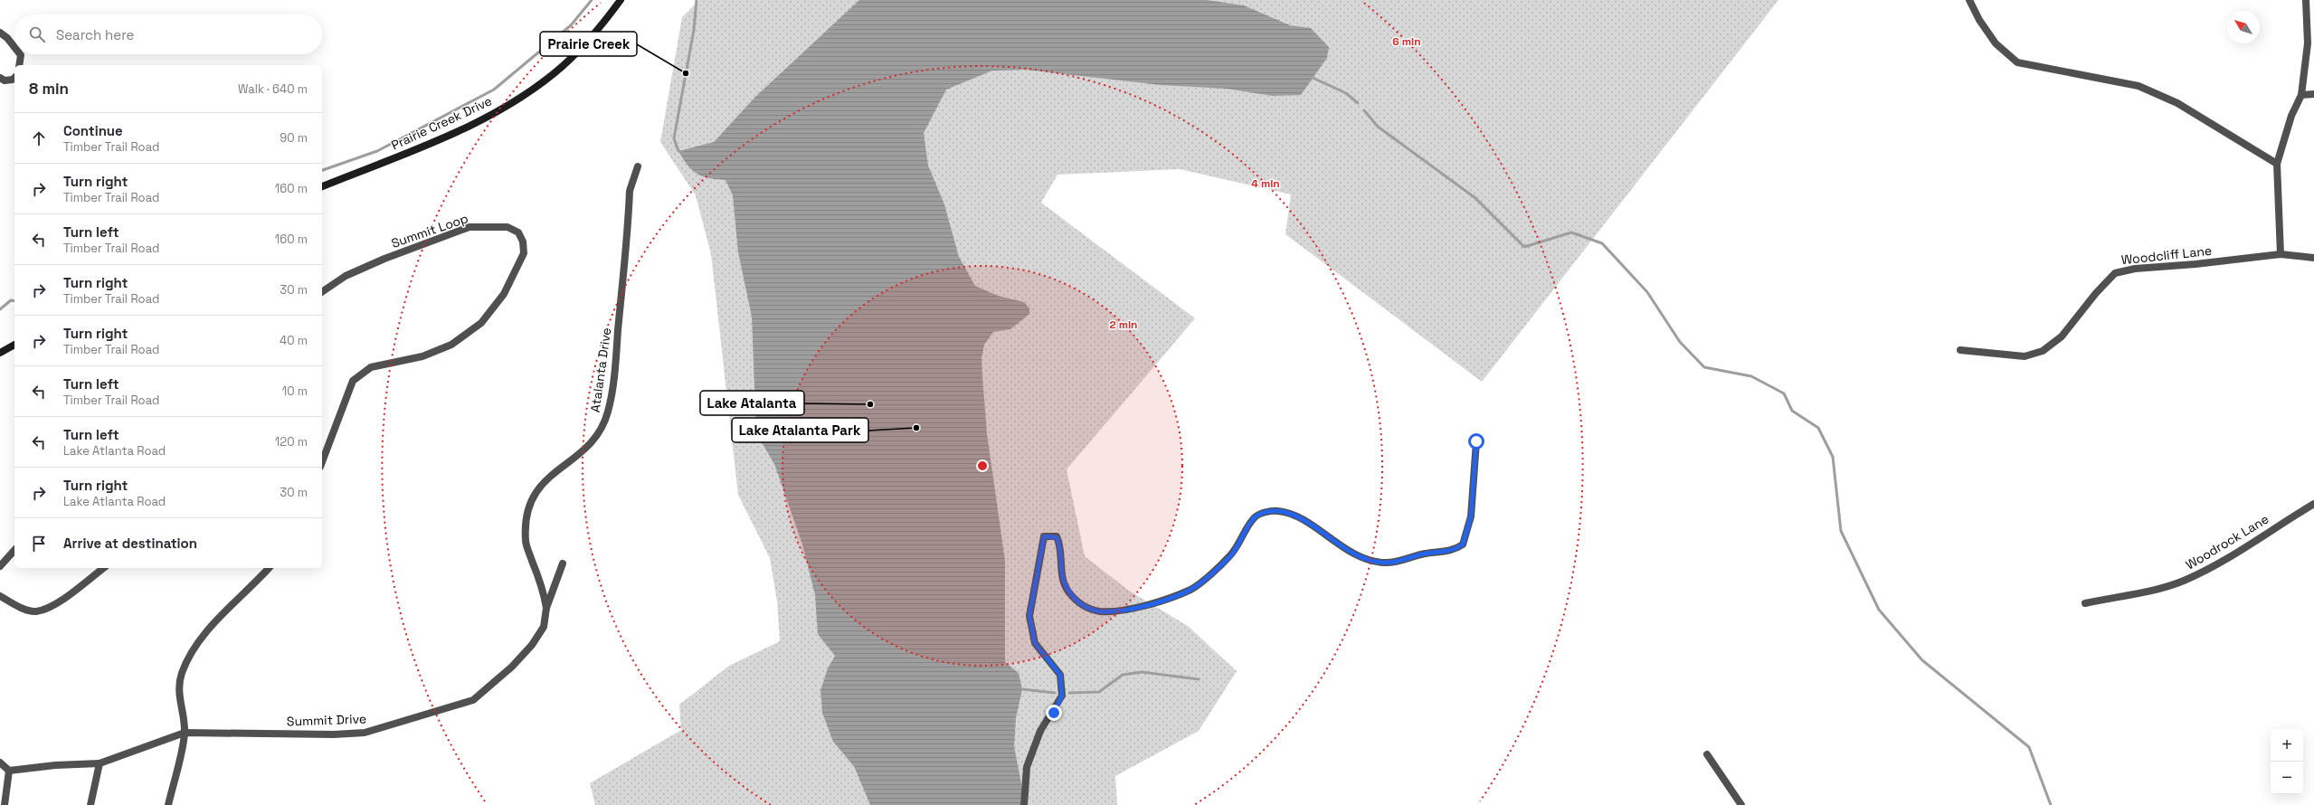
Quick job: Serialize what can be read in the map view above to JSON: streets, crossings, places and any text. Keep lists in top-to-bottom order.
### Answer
{
  "streets": {
    "main road": ["Prairie Creek Drive"],
    "street": [
      "Summit Loop",
      "Woodcliff Lane",
      "Atalanta Drive",
      "Woodrock Lane",
      "Summit Drive"
    ]
  },
  "crossings": [
    ["Atalanta Drive", "Summit Drive"]
  ],
  "places": ["Prairie Creek", "Lake Atalanta", "Lake Atalanta Park"],
  "north": "top left",
  "page": {
    "search": "Search here",
    "heading": ["8 min", "Walk · 640 m"],
    "list": [
      ["Continue", "Timber Trail Road", "90 m"],
      ["Turn right", "Timber Trail Road", "160 m"],
      ["Turn left", "Timber Trail Road", "160 m"],
      ["Turn right", "Timber Trail Road", "30 m"],
      ["Turn right", "Timber Trail Road", "40 m"],
      ["Turn left", "Timber Trail Road", "10 m"],
      ["Turn left", "Lake Atlanta Road", "120 m"],
      ["Turn right", "Lake Atlanta Road", "30 m"],
      "Arrive at destination"
    ],
    "map_buttons": ["+", "−"]
  },
  "rings": ["6 min", "4 min", "2 min"]
}
